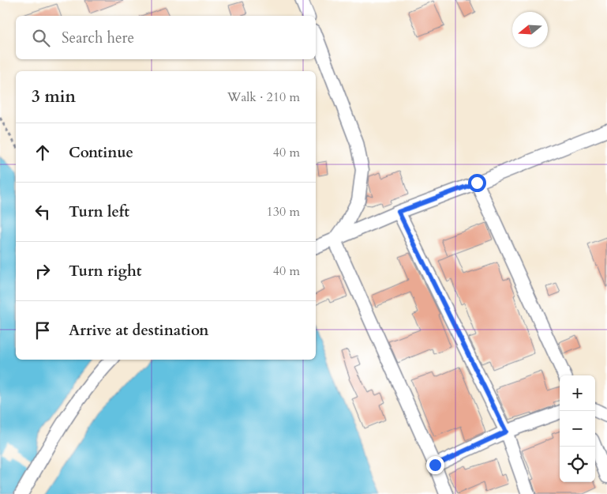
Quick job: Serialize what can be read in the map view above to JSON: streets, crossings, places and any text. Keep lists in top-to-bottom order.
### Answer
{
  "north": "left",
  "page": {
    "search": "Search here",
    "heading": ["3 min", "Walk · 210 m"],
    "list": [
      ["Continue", "40 m"],
      ["Turn left", "130 m"],
      ["Turn right", "40 m"],
      "Arrive at destination"
    ],
    "map_buttons": ["+", "−"]
  }
}
